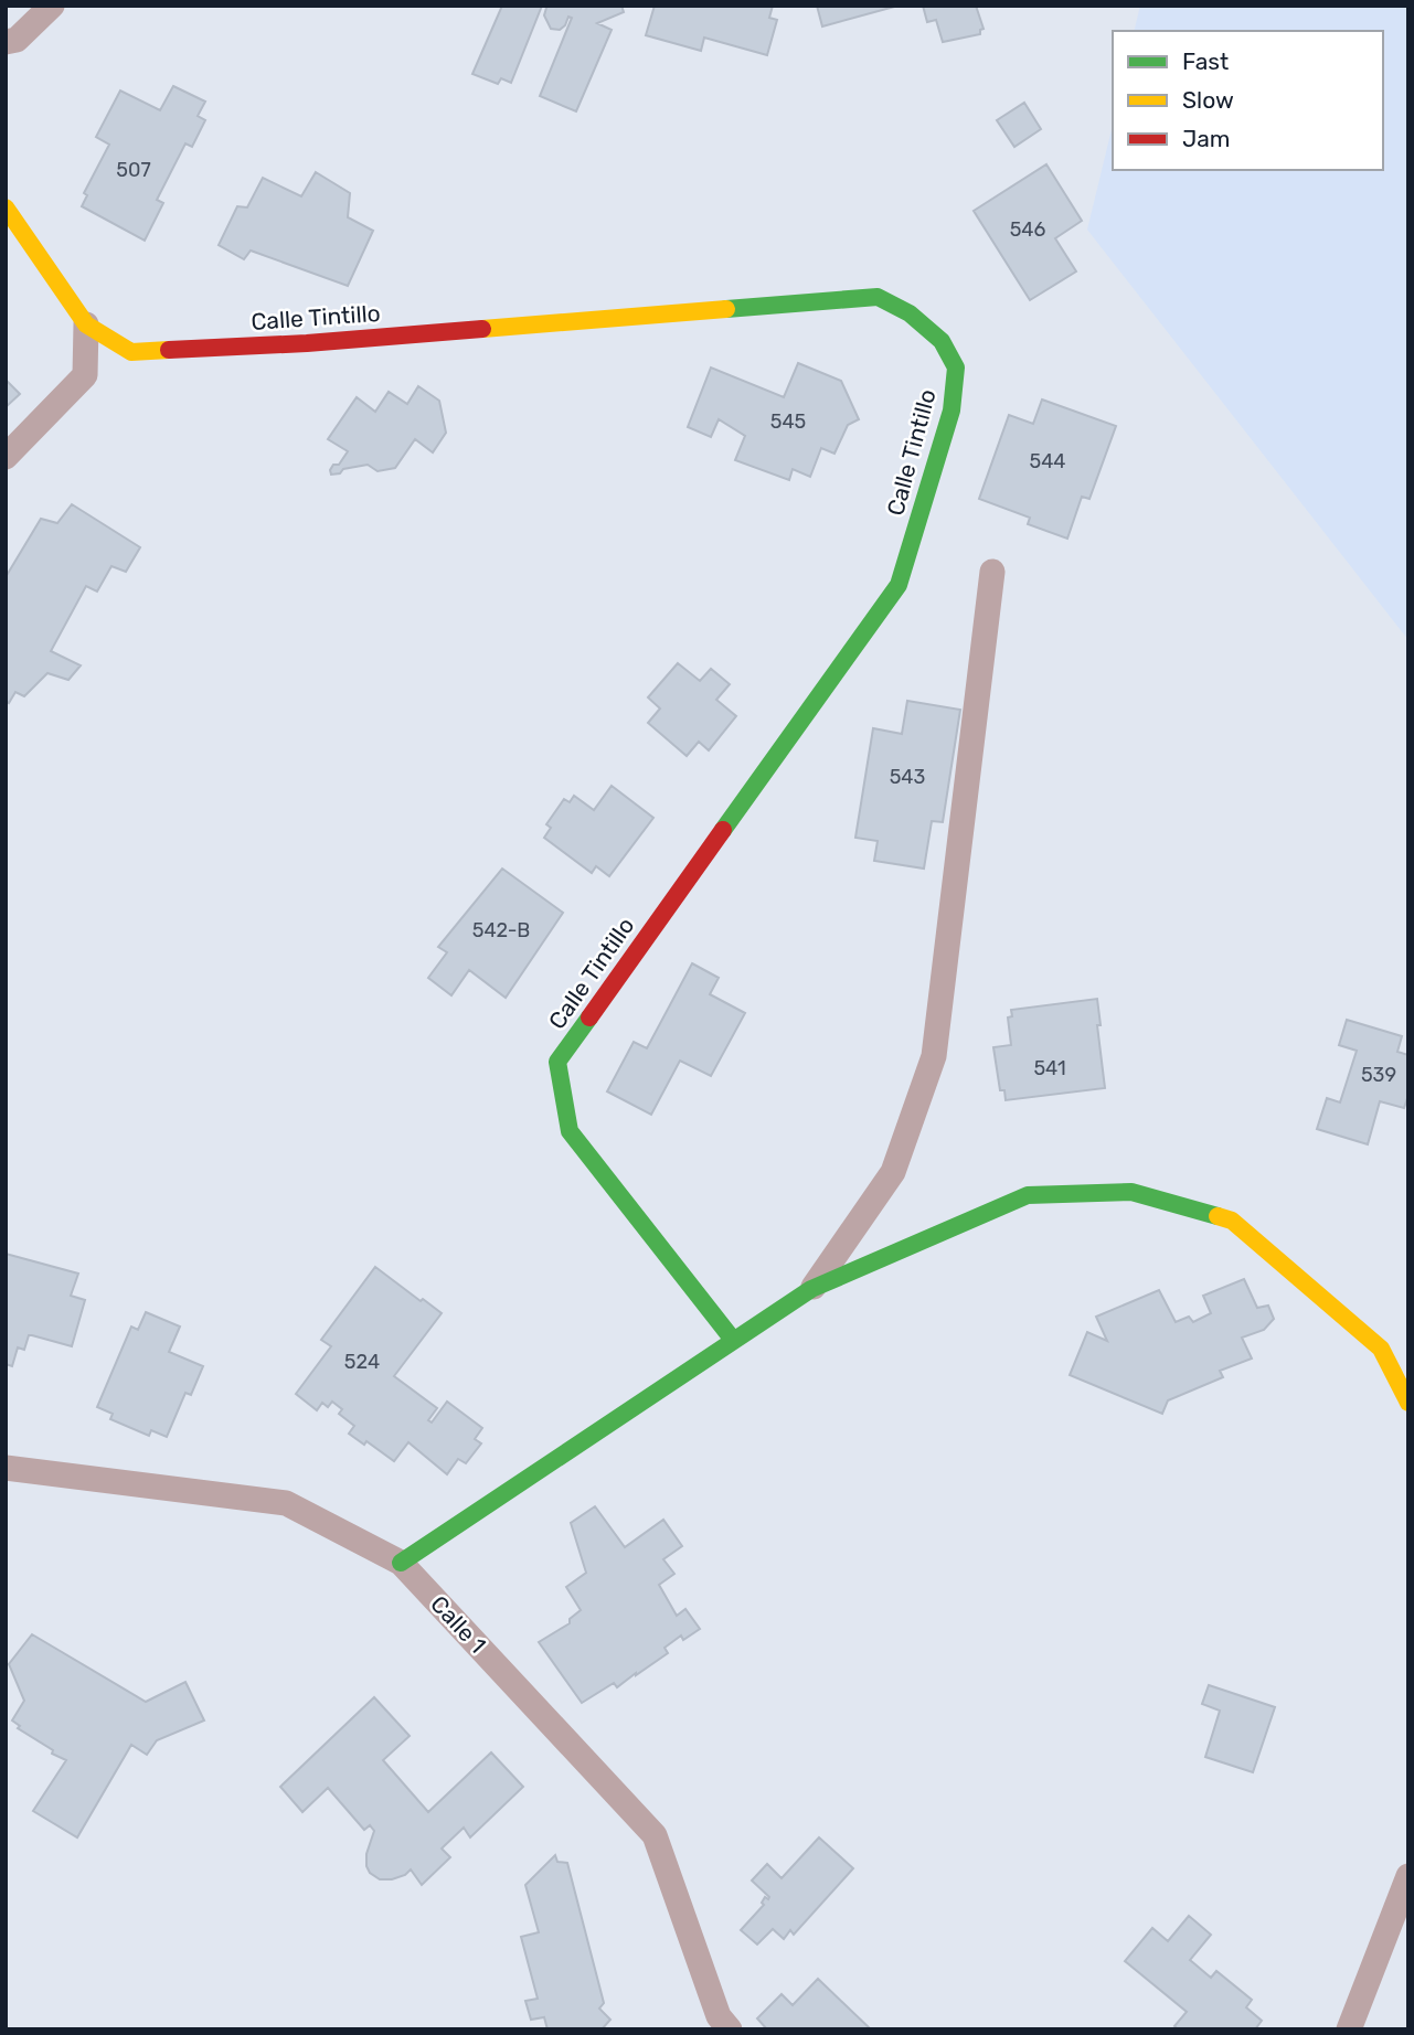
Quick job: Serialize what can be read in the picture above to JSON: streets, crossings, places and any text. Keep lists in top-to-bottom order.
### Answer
{
  "streets": {
    "street": ["Calle Tintillo", "Calle 1"]
  },
  "house_numbers": [
    "507",
    "546",
    "545",
    "544",
    "543",
    "542-B",
    "541",
    "539",
    "524"
  ],
  "legend": ["Fast", "Slow", "Jam"]
}
